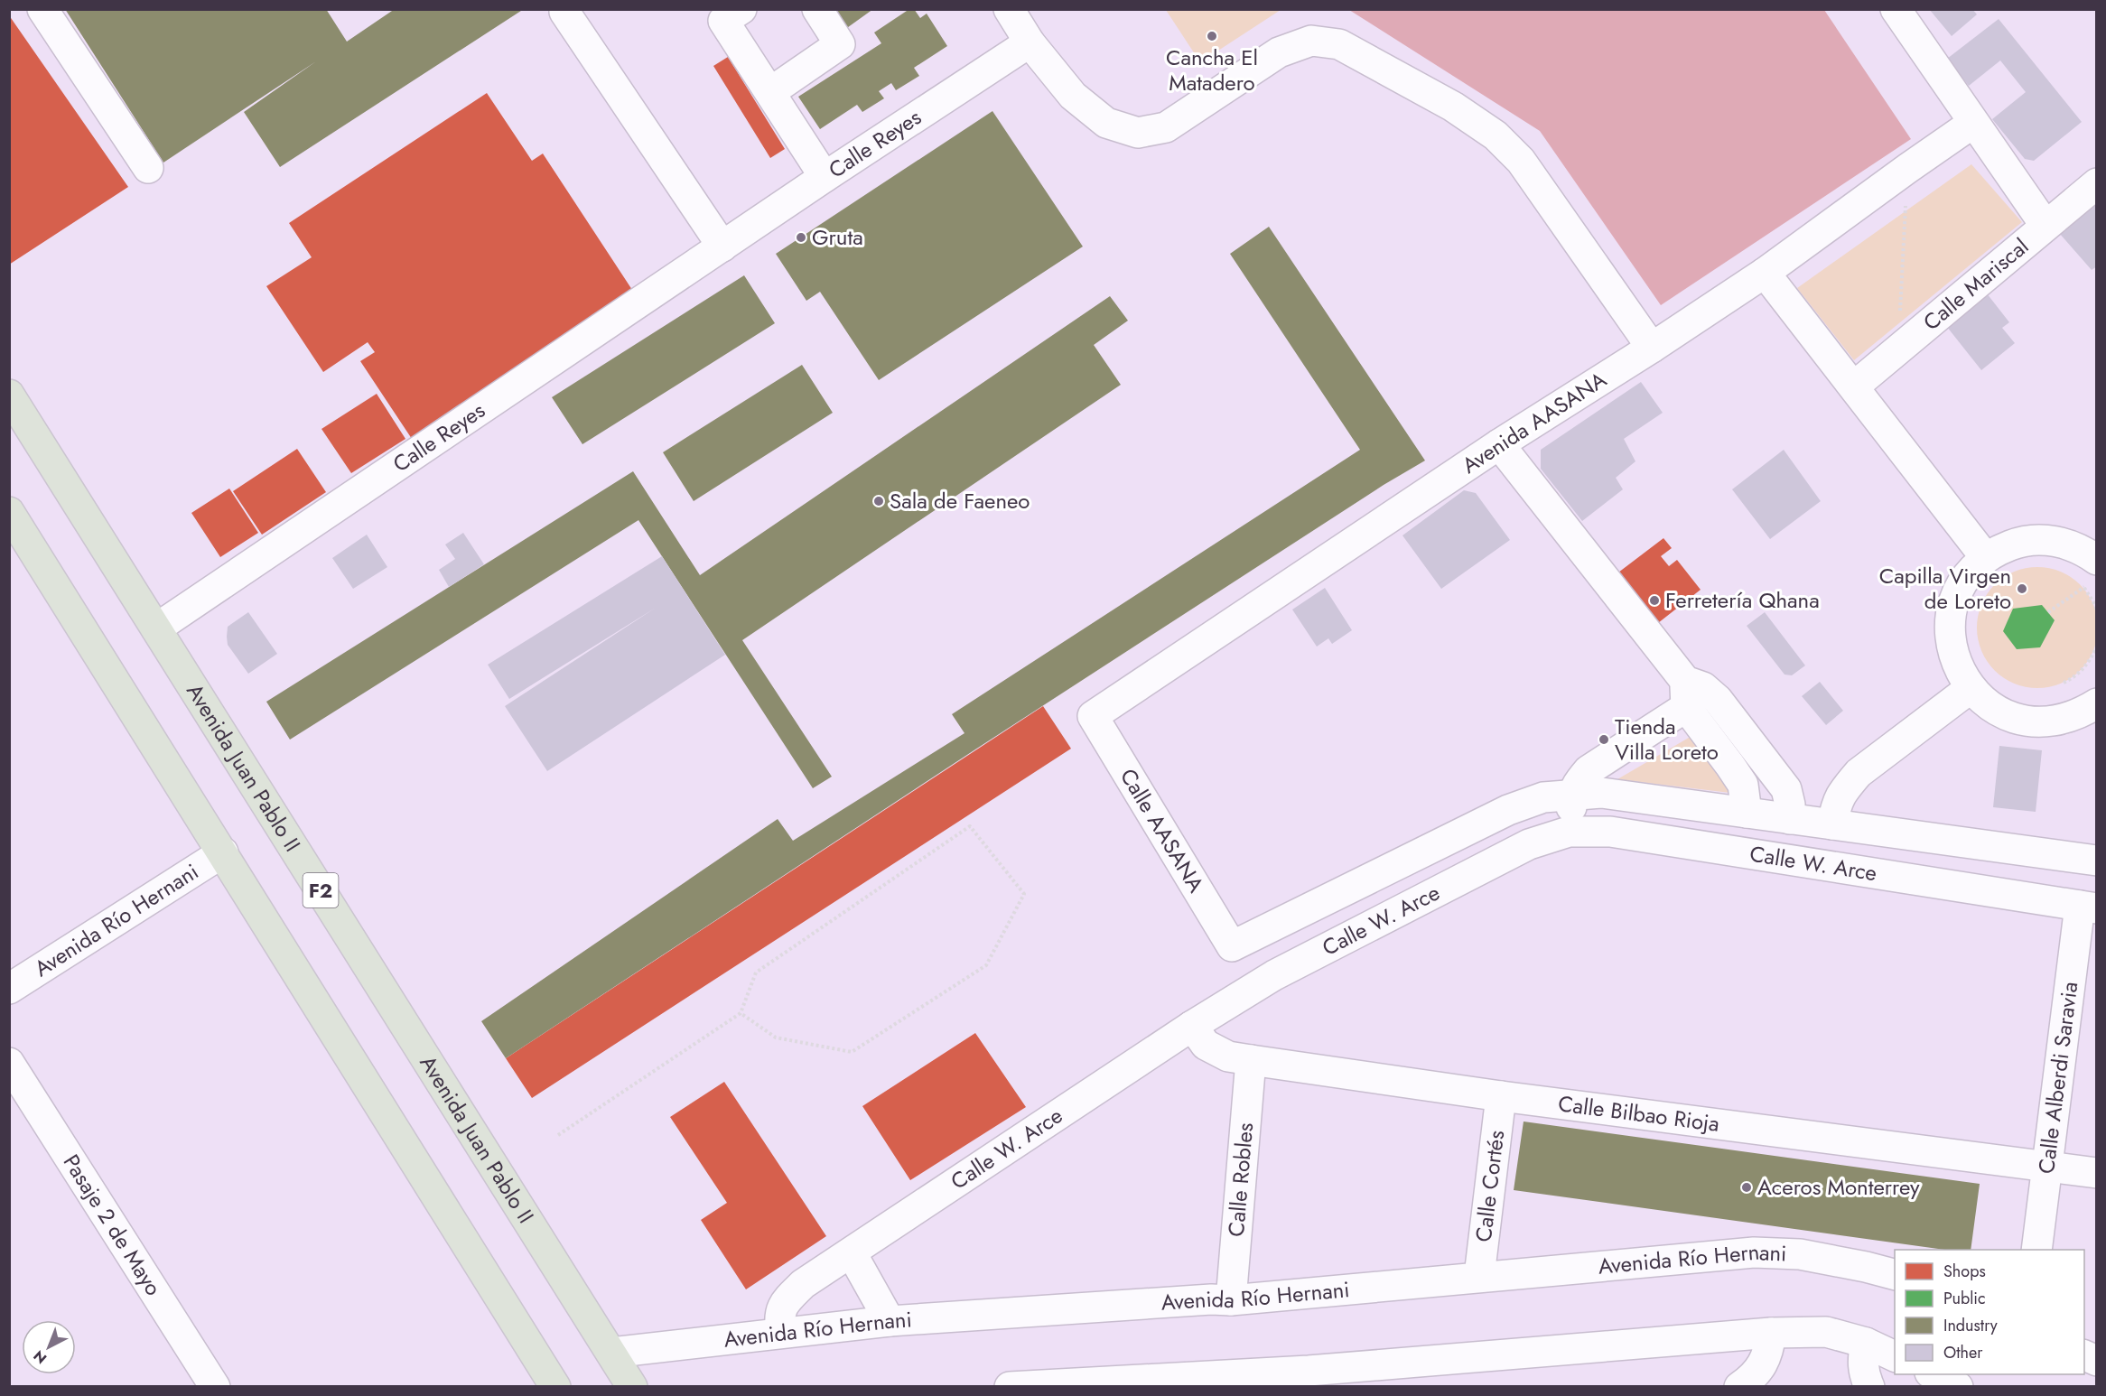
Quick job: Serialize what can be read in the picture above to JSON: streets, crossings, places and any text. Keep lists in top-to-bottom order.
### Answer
{
  "streets": {
    "highway": ["Avenida Juan Pablo II", "F2"],
    "street": [
      "Calle Reyes",
      "Calle Mariscal",
      "Avenida AASANA",
      "Calle AASANA",
      "Calle W. Arce",
      "Avenida Río Hernani",
      "Calle Alberdi Saravia",
      "Calle Bilbao Rioja",
      "Calle Robles",
      "Calle Cortés",
      "Pasaje 2 de Mayo"
    ]
  },
  "crossings": [
    ["Calle Reyes", "Avenida Juan Pablo II"],
    ["Avenida AASANA", "Calle AASANA"],
    ["Avenida Juan Pablo II", "Avenida Río Hernani"],
    ["Calle AASANA", "Calle W. Arce"],
    ["Calle W. Arce", "Avenida Río Hernani"],
    ["Calle W. Arce", "Calle Alberdi Saravia"],
    ["Calle W. Arce", "Calle Bilbao Rioja"],
    ["Avenida Río Hernani", "Calle Robles"],
    ["Avenida Río Hernani", "Calle Cortés"],
    ["Calle Alberdi Saravia", "Calle Bilbao Rioja"],
    ["Calle Bilbao Rioja", "Calle Robles"],
    ["Calle Bilbao Rioja", "Calle Cortés"]
  ],
  "places": [
    "Cancha El Matadero",
    "Gruta",
    "Sala de Faeneo",
    "Capilla Virgen de Loreto",
    "Ferretería Qhana",
    "Tienda Villa Loreto",
    "Aceros Monterrey"
  ],
  "legend": [
    "Shops",
    "Public",
    "Industry",
    "Other"
  ],
  "north": "bottom left"
}
